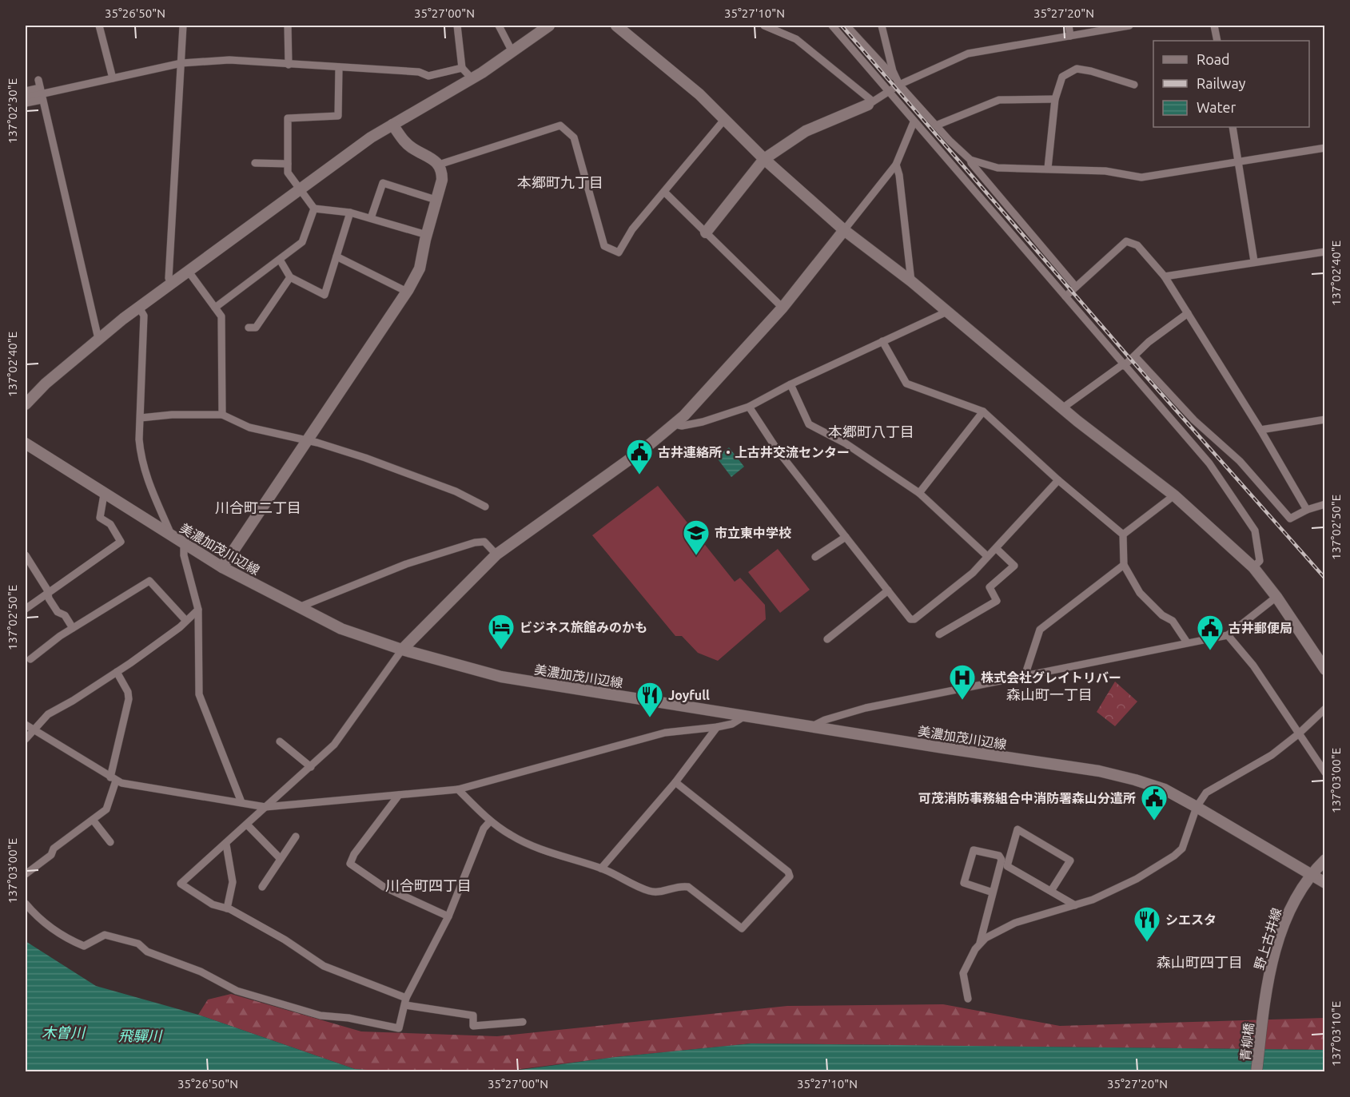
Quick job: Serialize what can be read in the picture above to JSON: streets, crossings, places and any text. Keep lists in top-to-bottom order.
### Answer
{
  "streets": {
    "street": ["美濃加茂川辺線", "野上古井線", "青柳橋"]
  },
  "crossings": [
    ["美濃加茂川辺線", "野上古井線"],
    ["野上古井線", "青柳橋"]
  ],
  "districts": [
    "本郷町九丁目",
    "本郷町八丁目",
    "川合町二丁目",
    "森山町一丁目",
    "川合町四丁目",
    "森山町四丁目"
  ],
  "water": ["木曽川", "飛驒川"],
  "places": {
    "public building": ["古井連絡所・上古井交流センター", "古井郵便局", "可茂消防事務組合中消防署森山分遣所"],
    "school or university": ["市立東中学校"],
    "hotel": ["ビジネス旅館みのかも"],
    "hospital": ["株式会社グレイトリバー"],
    "restaurant": ["Joyfull", "シエスタ"]
  },
  "legend": ["Road", "Railway", "Water"],
  "coordinates": [
    "35°26'50\"N",
    "35°27'00\"N",
    "35°27'10\"N",
    "35°27'20\"N",
    "137°02'30\"E",
    "137°02'40\"E",
    "137°02'50\"E",
    "137°03'00\"E",
    "137°03'10\"E"
  ]
}
